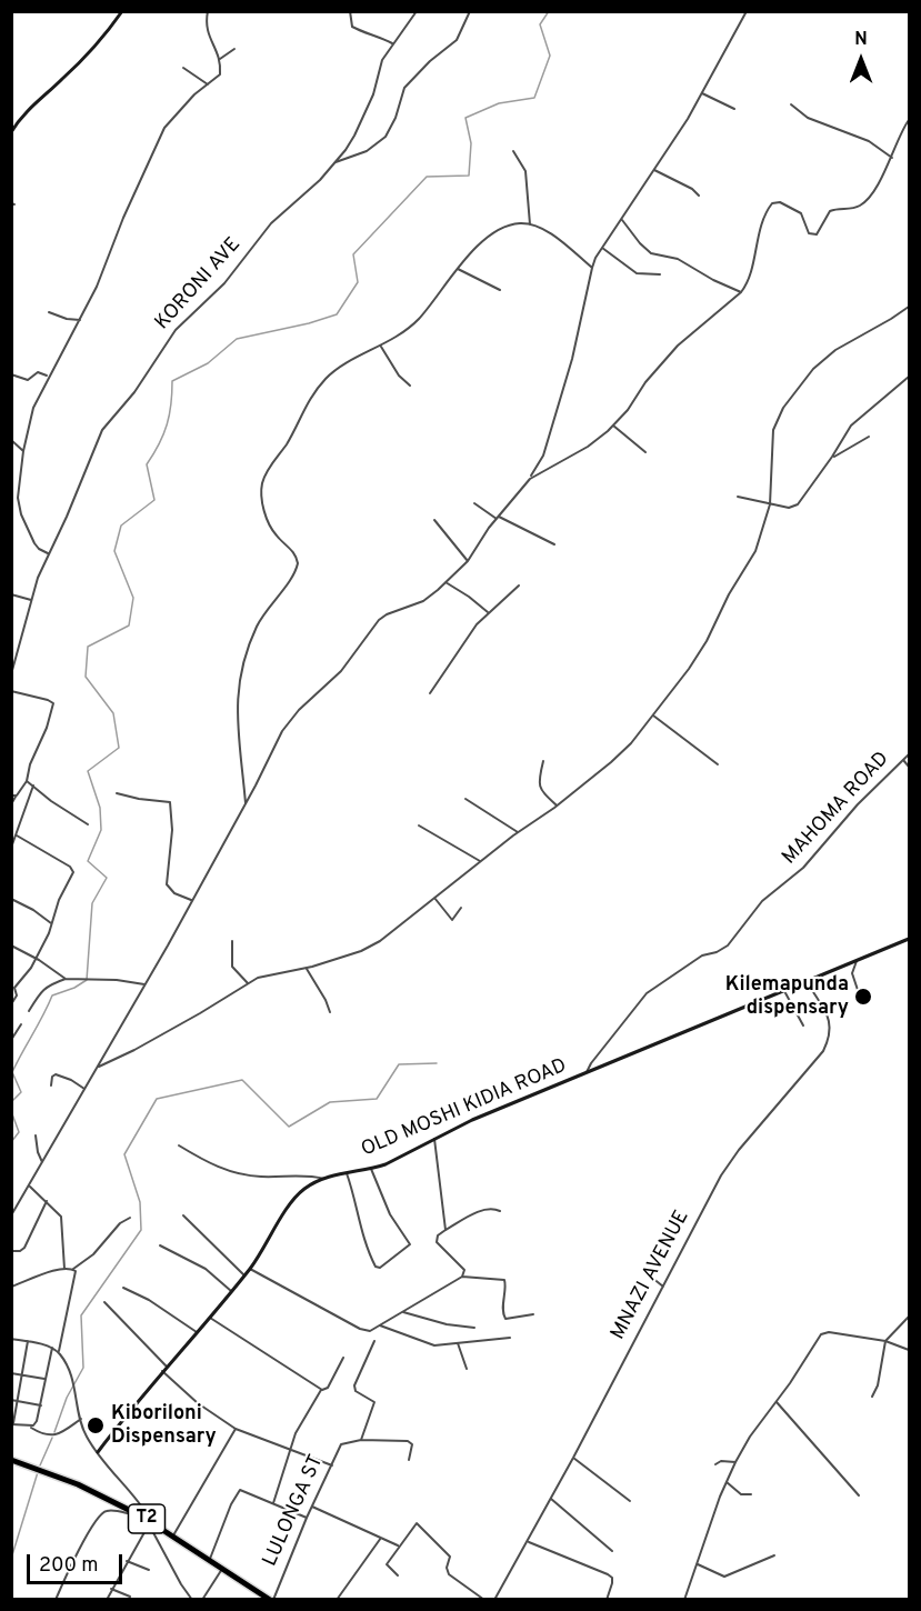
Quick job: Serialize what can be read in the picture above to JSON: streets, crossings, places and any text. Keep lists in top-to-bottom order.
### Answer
{
  "streets": {
    "highway": ["T2"],
    "street": [
      "KORONI AVE",
      "MAHOMA ROAD",
      "OLD MOSHI KIDIA ROAD",
      "MNAZI AVENUE",
      "LULONGA ST"
    ]
  },
  "crossings": [
    ["MAHOMA ROAD", "OLD MOSHI KIDIA ROAD"],
    ["OLD MOSHI KIDIA ROAD", "MNAZI AVENUE"],
    ["LULONGA ST", "T2"]
  ],
  "places": ["Kilemapunda dispensary", "Kiboriloni Dispensary"],
  "scale_bar": "200 m",
  "north": "top"
}
